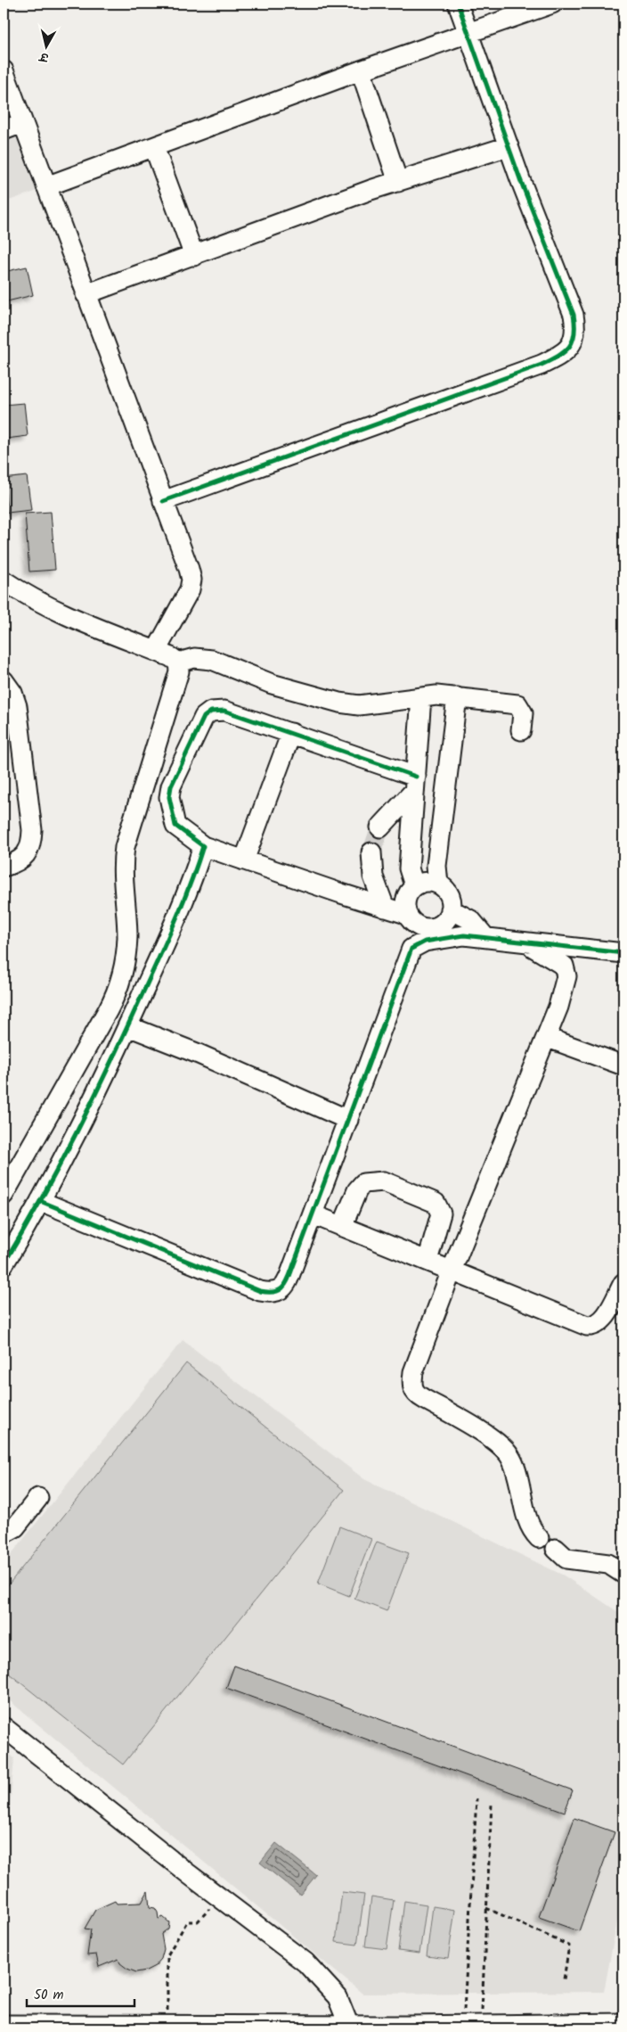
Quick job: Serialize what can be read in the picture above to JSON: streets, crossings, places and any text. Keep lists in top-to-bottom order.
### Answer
{
  "scale_bar": "50 m",
  "north": "bottom"
}
